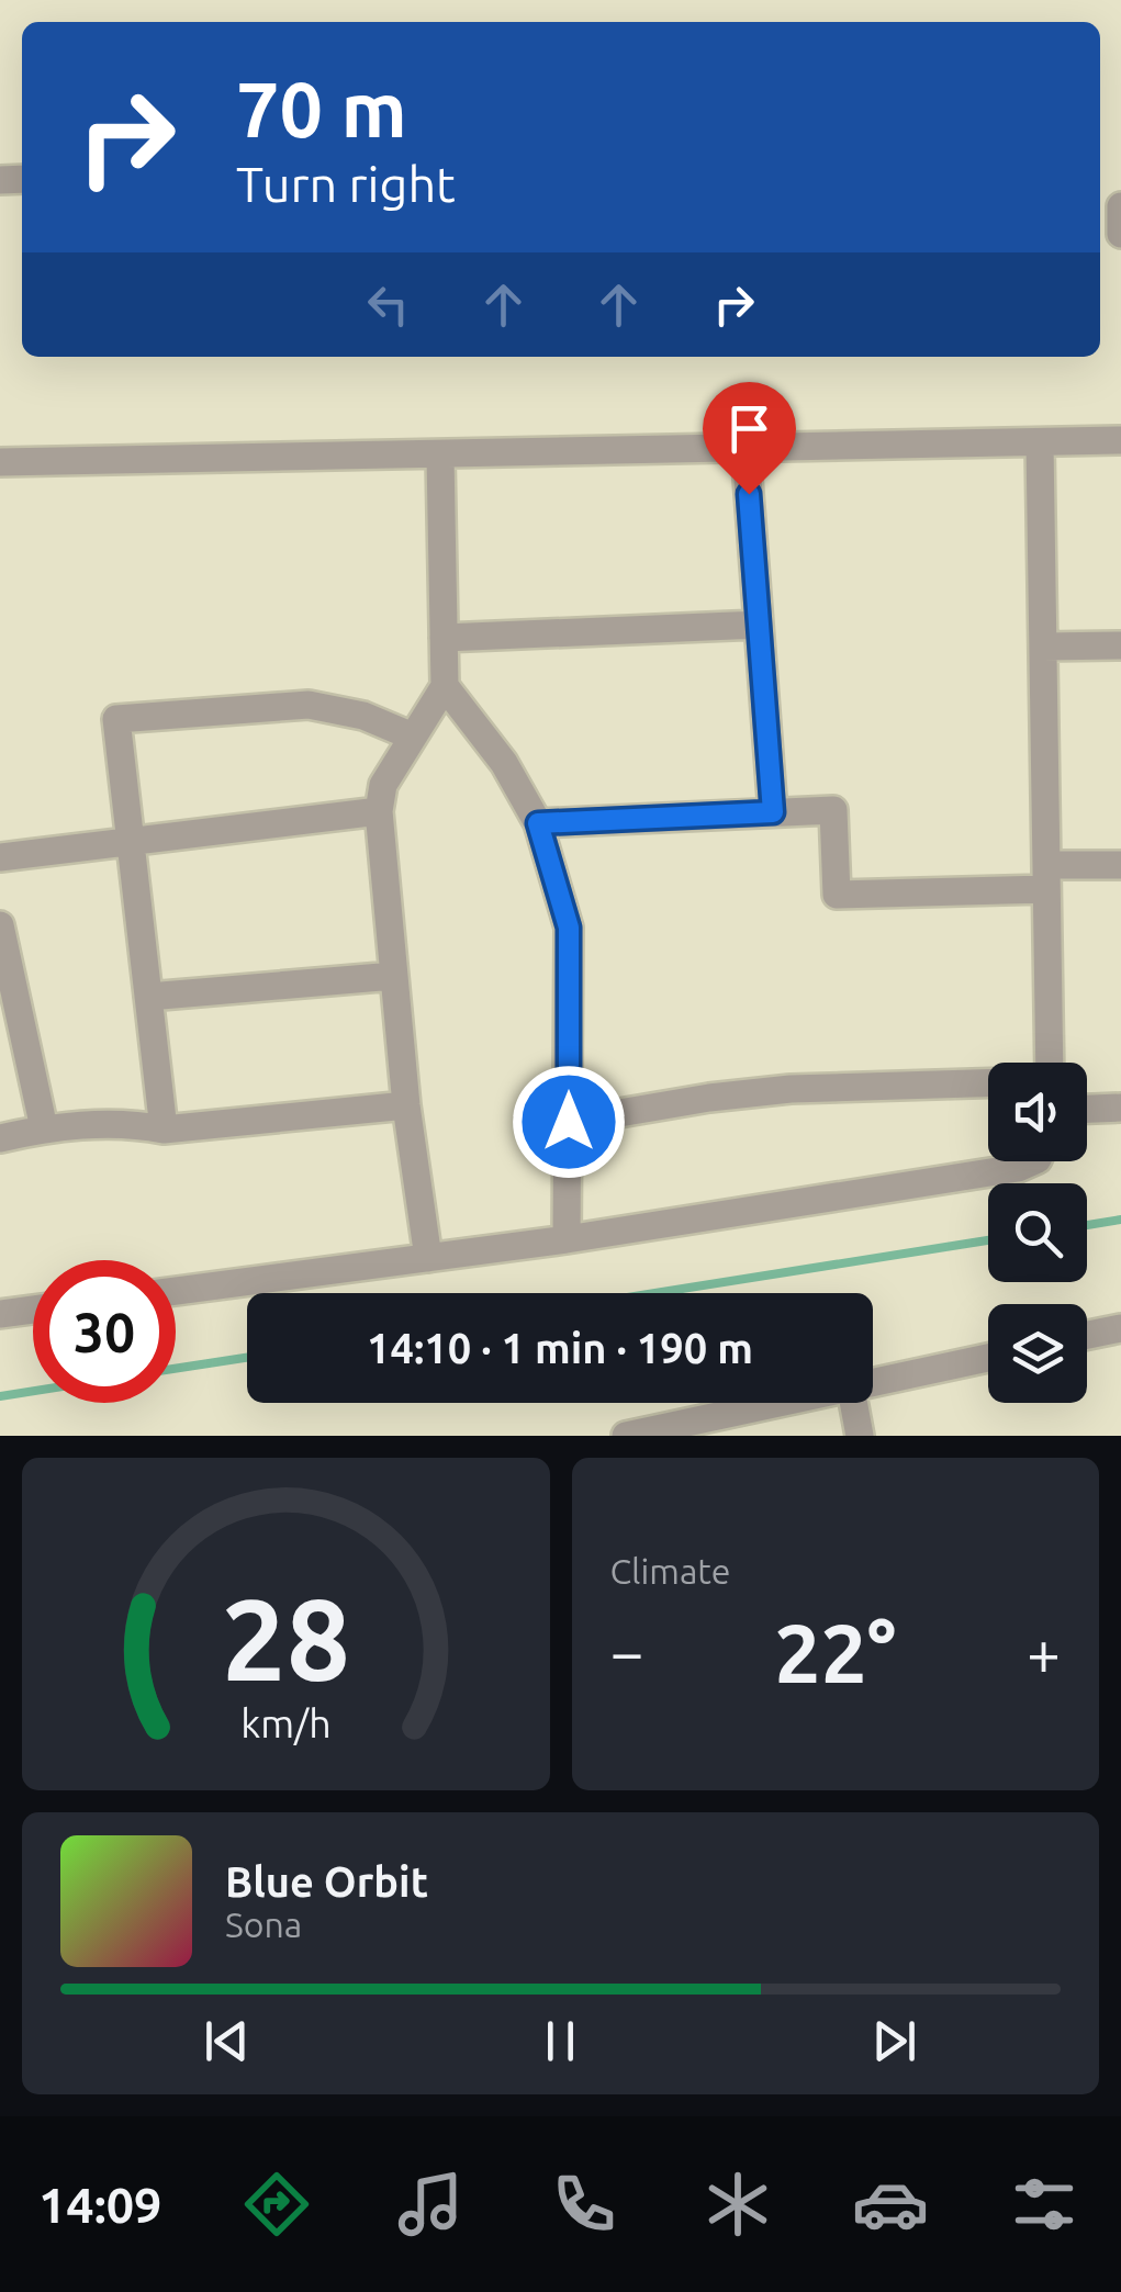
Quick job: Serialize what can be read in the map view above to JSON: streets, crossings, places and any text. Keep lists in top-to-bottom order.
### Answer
{
  "page": {
    "turn": ["70 m", "Turn right"],
    "limit": "30",
    "trip": "14:10 · 1 min · 190 m",
    "tile": "Climate",
    "heat": ["−", "22°", "+"],
    "song": ["Blue Orbit", "Sona"],
    "tabs": "14:09",
    "gauge": ["28", "km/h"]
  }
}
